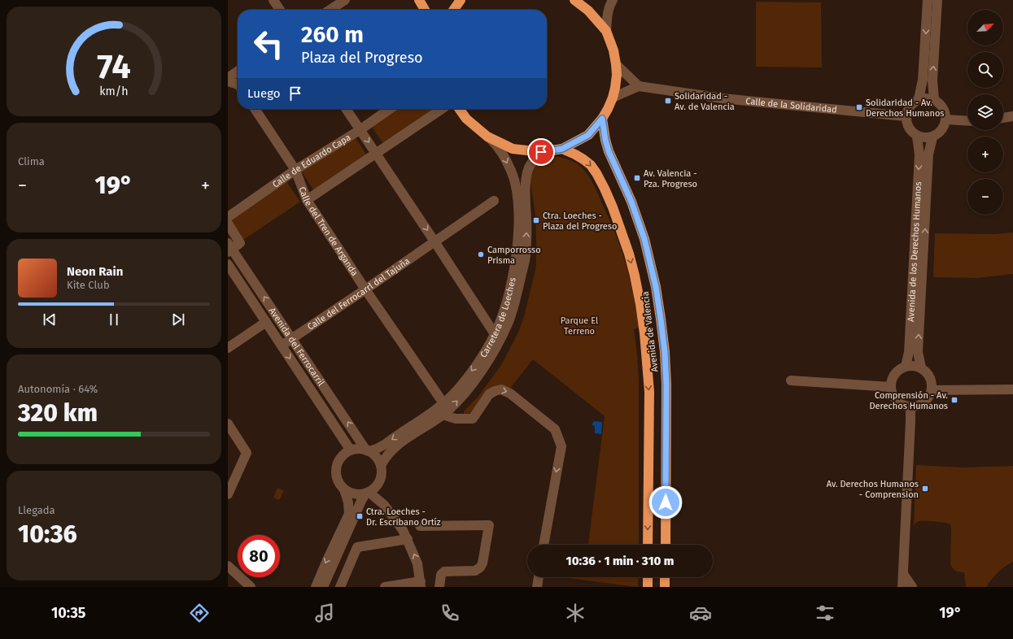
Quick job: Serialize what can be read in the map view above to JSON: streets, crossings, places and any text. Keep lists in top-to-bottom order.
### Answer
{
  "streets": {
    "highway": ["Avenida de Valencia"],
    "street": [
      "Calle de la Solidaridad",
      "Calle de Eduardo Capa",
      "Calle del Tren de Arganda",
      "Avenida de los Derechos Humanos",
      "Calle del Ferrocarrl del Tajuña",
      "Carretera de Loeches",
      "Avenida del Ferrocarril"
    ]
  },
  "crossings": [
    ["Calle de la Solidaridad", "Avenida de los Derechos Humanos"],
    ["Calle de Eduardo Capa", "Calle del Tren de Arganda"],
    ["Calle del Tren de Arganda", "Calle del Ferrocarrl del Tajuña"],
    ["Calle del Tren de Arganda", "Carretera de Loeches"],
    ["Calle del Ferrocarrl del Tajuña", "Avenida del Ferrocarril"],
    ["Carretera de Loeches", "Avenida del Ferrocarril"]
  ],
  "parks": ["Parque El Terreno"],
  "places": {
    "transit": [
      "Solidaridad - Av. de Valencia",
      "Solidaridad - Av. Derechos Humanos",
      "Av. Valencia - Pza. Progreso",
      "Ctra. Loeches - Plaza del Progreso",
      "Comprensión - Av. Derechos Humanos",
      "Av. Derechos Humanos - Comprension",
      "Ctra. Loeches - Dr. Escribano Ortíz"
    ],
    "other": ["Camporrosso Prisma"]
  },
  "north": "top right",
  "page": {
    "map_buttons": ["+", "−"],
    "turn": ["260 m", "Plaza del Progreso"],
    "then": "Luego",
    "tile": [
      "Clima",
      ["Autonomía · 64%", "320 km"],
      ["Llegada", "10:36"]
    ],
    "heat": ["−", "19°", "+"],
    "song": ["Neon Rain", "Kite Club"],
    "limit": "80",
    "trip": "10:36 · 1 min · 310 m",
    "tabs": ["10:35", "19°"],
    "gauge": ["74", "km/h"]
  }
}
